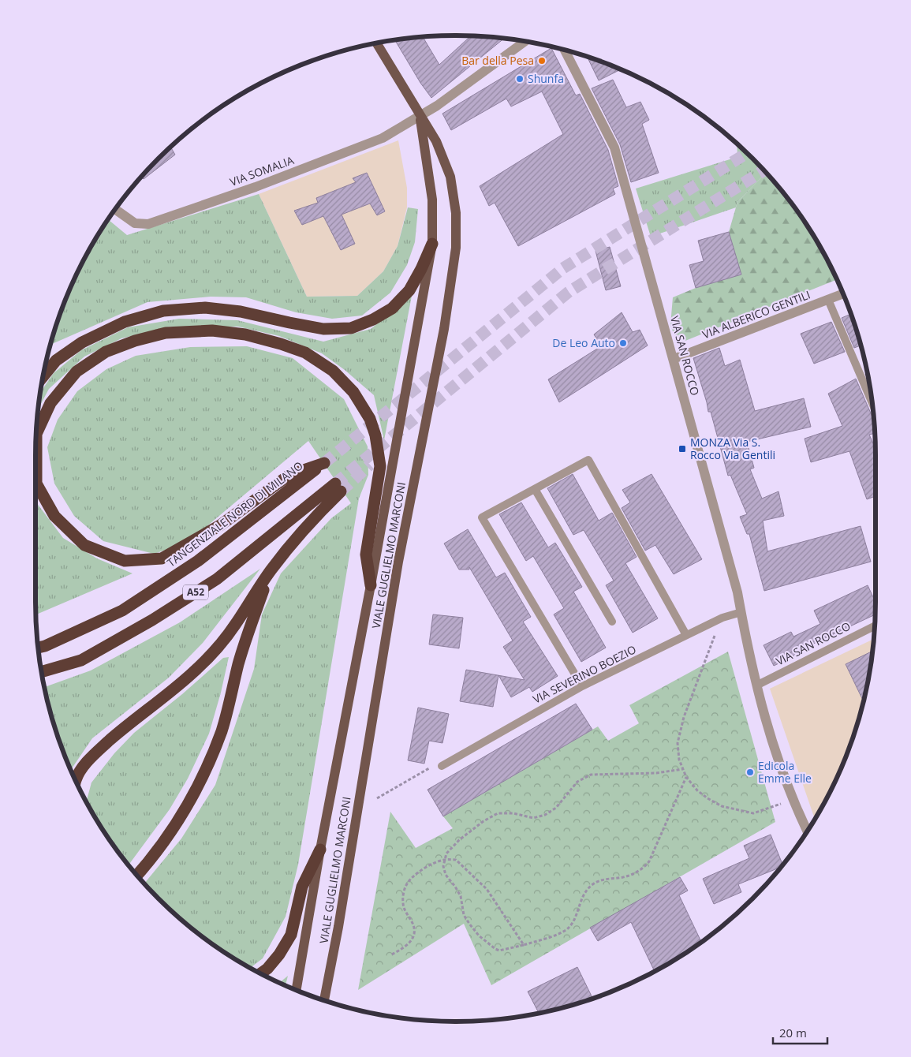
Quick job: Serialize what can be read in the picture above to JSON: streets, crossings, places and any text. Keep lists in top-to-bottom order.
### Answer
{
  "streets": {
    "highway": ["TANGENZIALE NORD DI MILANO", "A52"],
    "main road": ["VIALE GUGLIELMO MARCONI"],
    "street": ["VIA SOMALIA", "VIA ALBERICO GENTILI", "VIA SAN ROCCO"],
    "lane": ["VIA SEVERINO BOEZIO"]
  },
  "crossings": [
    ["VIA SOMALIA", "VIALE GUGLIELMO MARCONI"],
    ["VIA ALBERICO GENTILI", "VIA SAN ROCCO"],
    ["VIA SAN ROCCO", "VIA SEVERINO BOEZIO"],
    ["TANGENZIALE NORD DI MILANO", "VIALE GUGLIELMO MARCONI"]
  ],
  "places": {
    "other": [
      "Bar della Pesa",
      "Shunfa",
      "De Leo Auto",
      "Edicola Emme Elle"
    ],
    "transit": ["MONZA Via S. Rocco Via Gentili"]
  },
  "scale_bar": "20 m"
}
